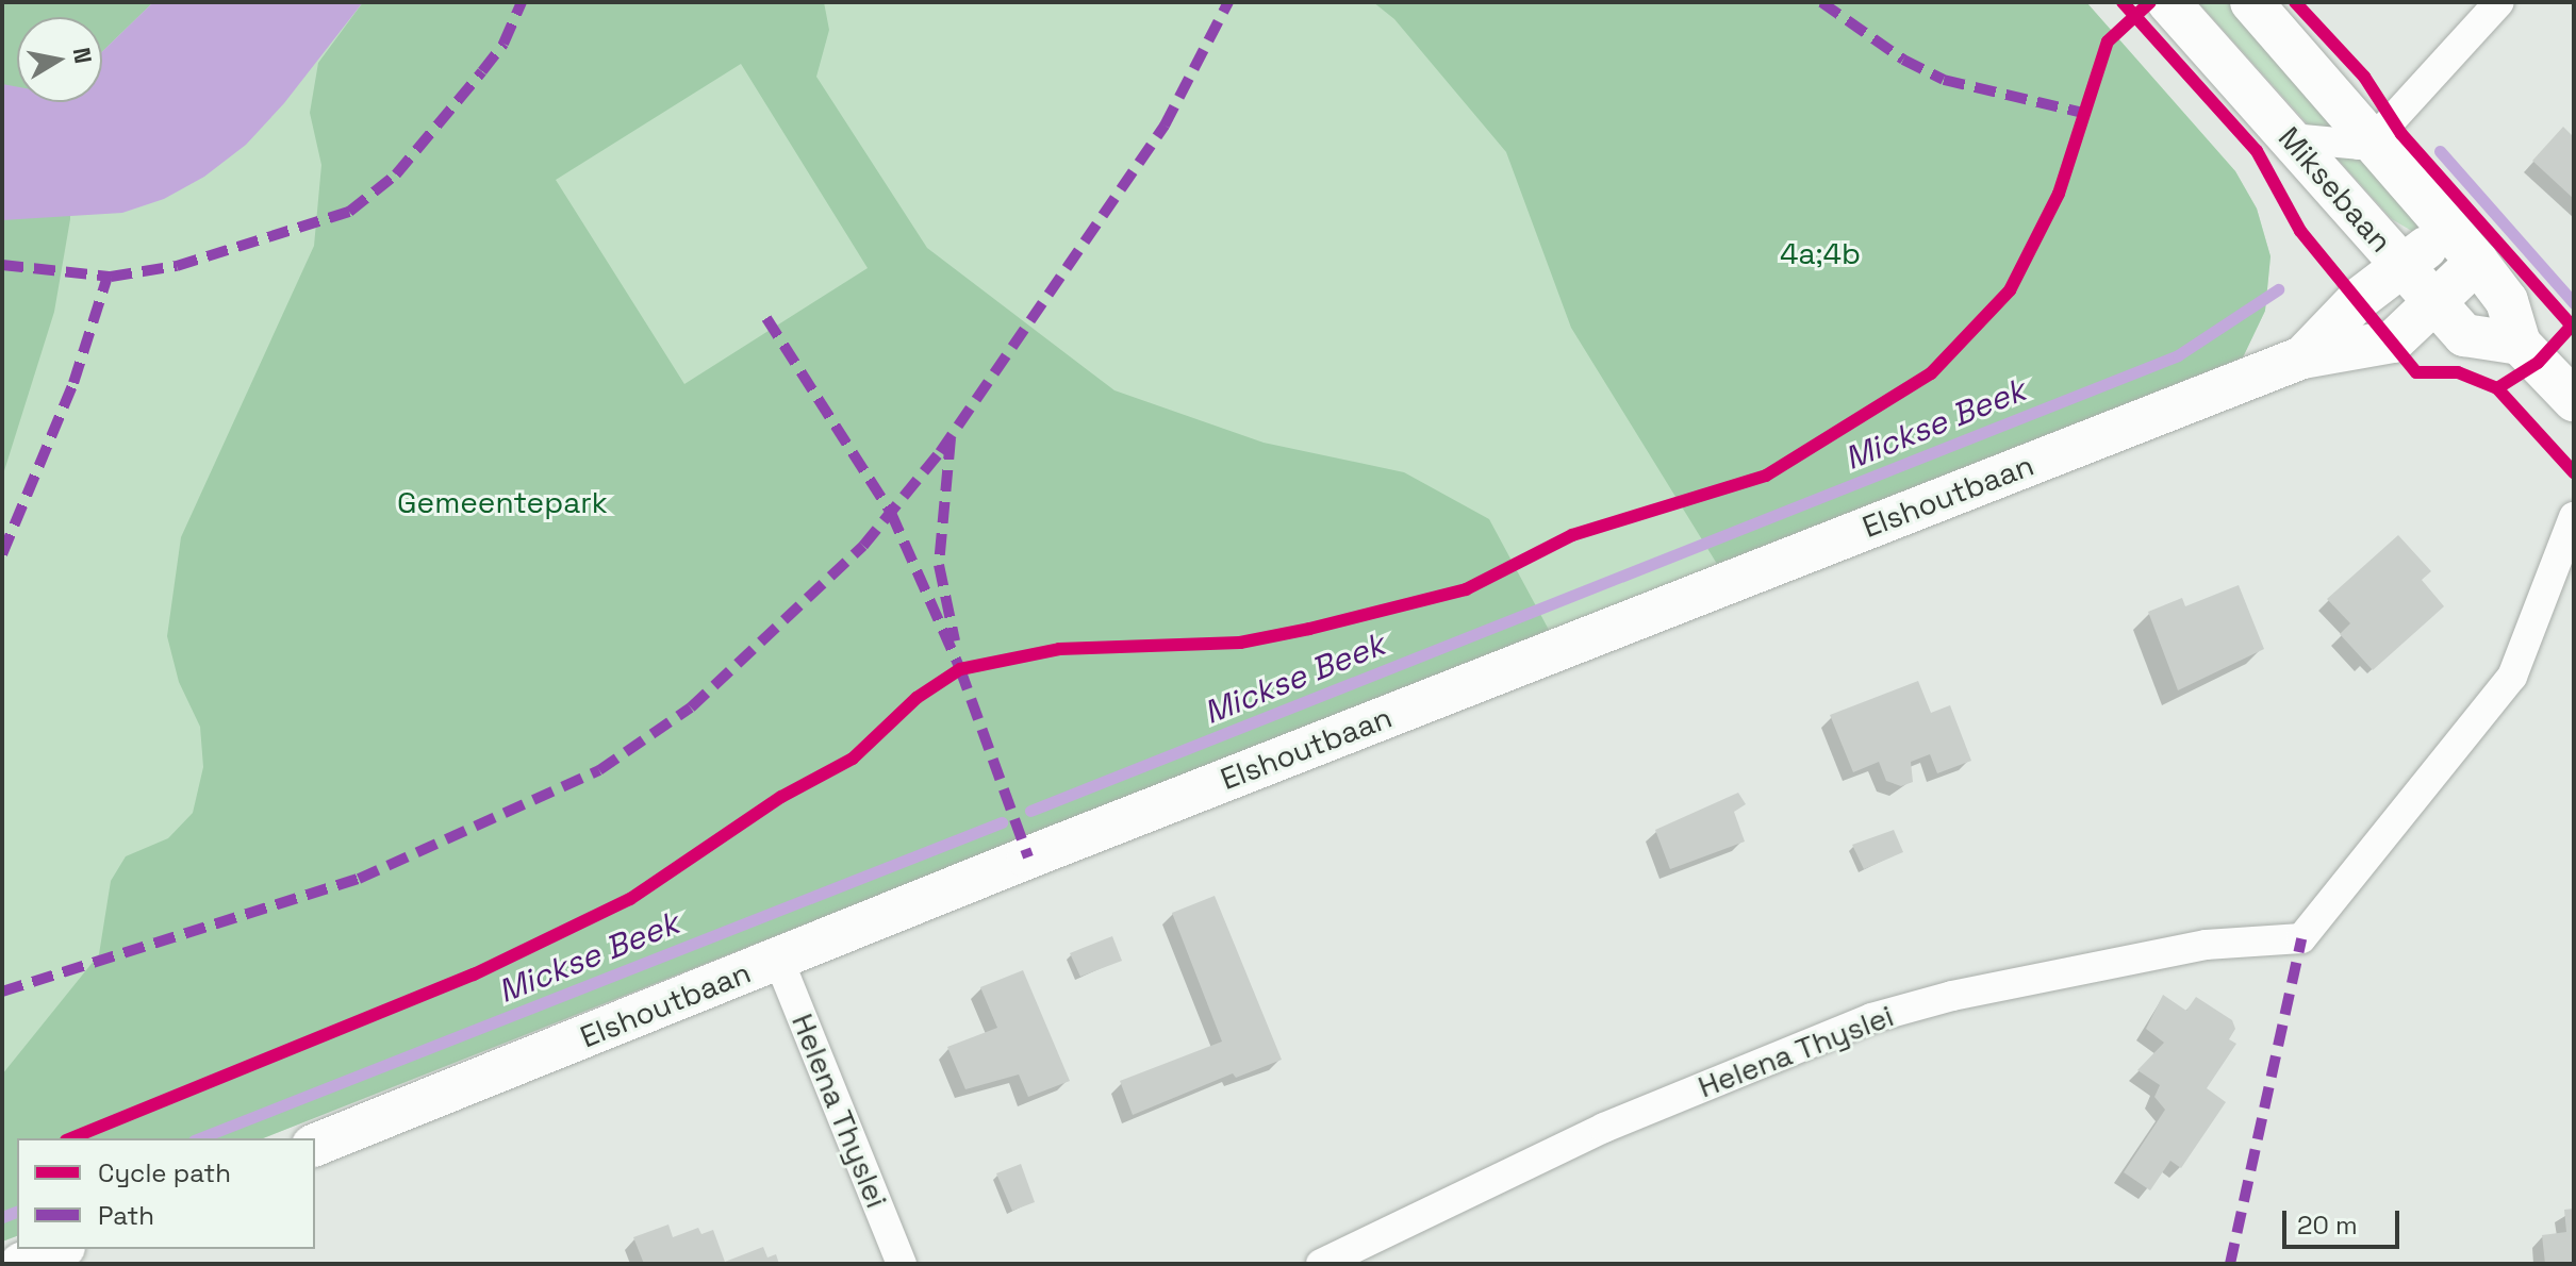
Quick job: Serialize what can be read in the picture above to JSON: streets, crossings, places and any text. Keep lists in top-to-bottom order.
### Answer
{
  "streets": {
    "main road": ["Miksebaan", "Elshoutbaan"],
    "street": ["Helena Thyslei"]
  },
  "crossings": [
    ["Miksebaan", "Elshoutbaan"],
    ["Elshoutbaan", "Helena Thyslei"]
  ],
  "water": ["Mickse Beek"],
  "parks": ["4a;4b", "Gemeentepark"],
  "legend": ["Cycle path", "Path"],
  "scale_bar": "20 m",
  "north": "right"
}
